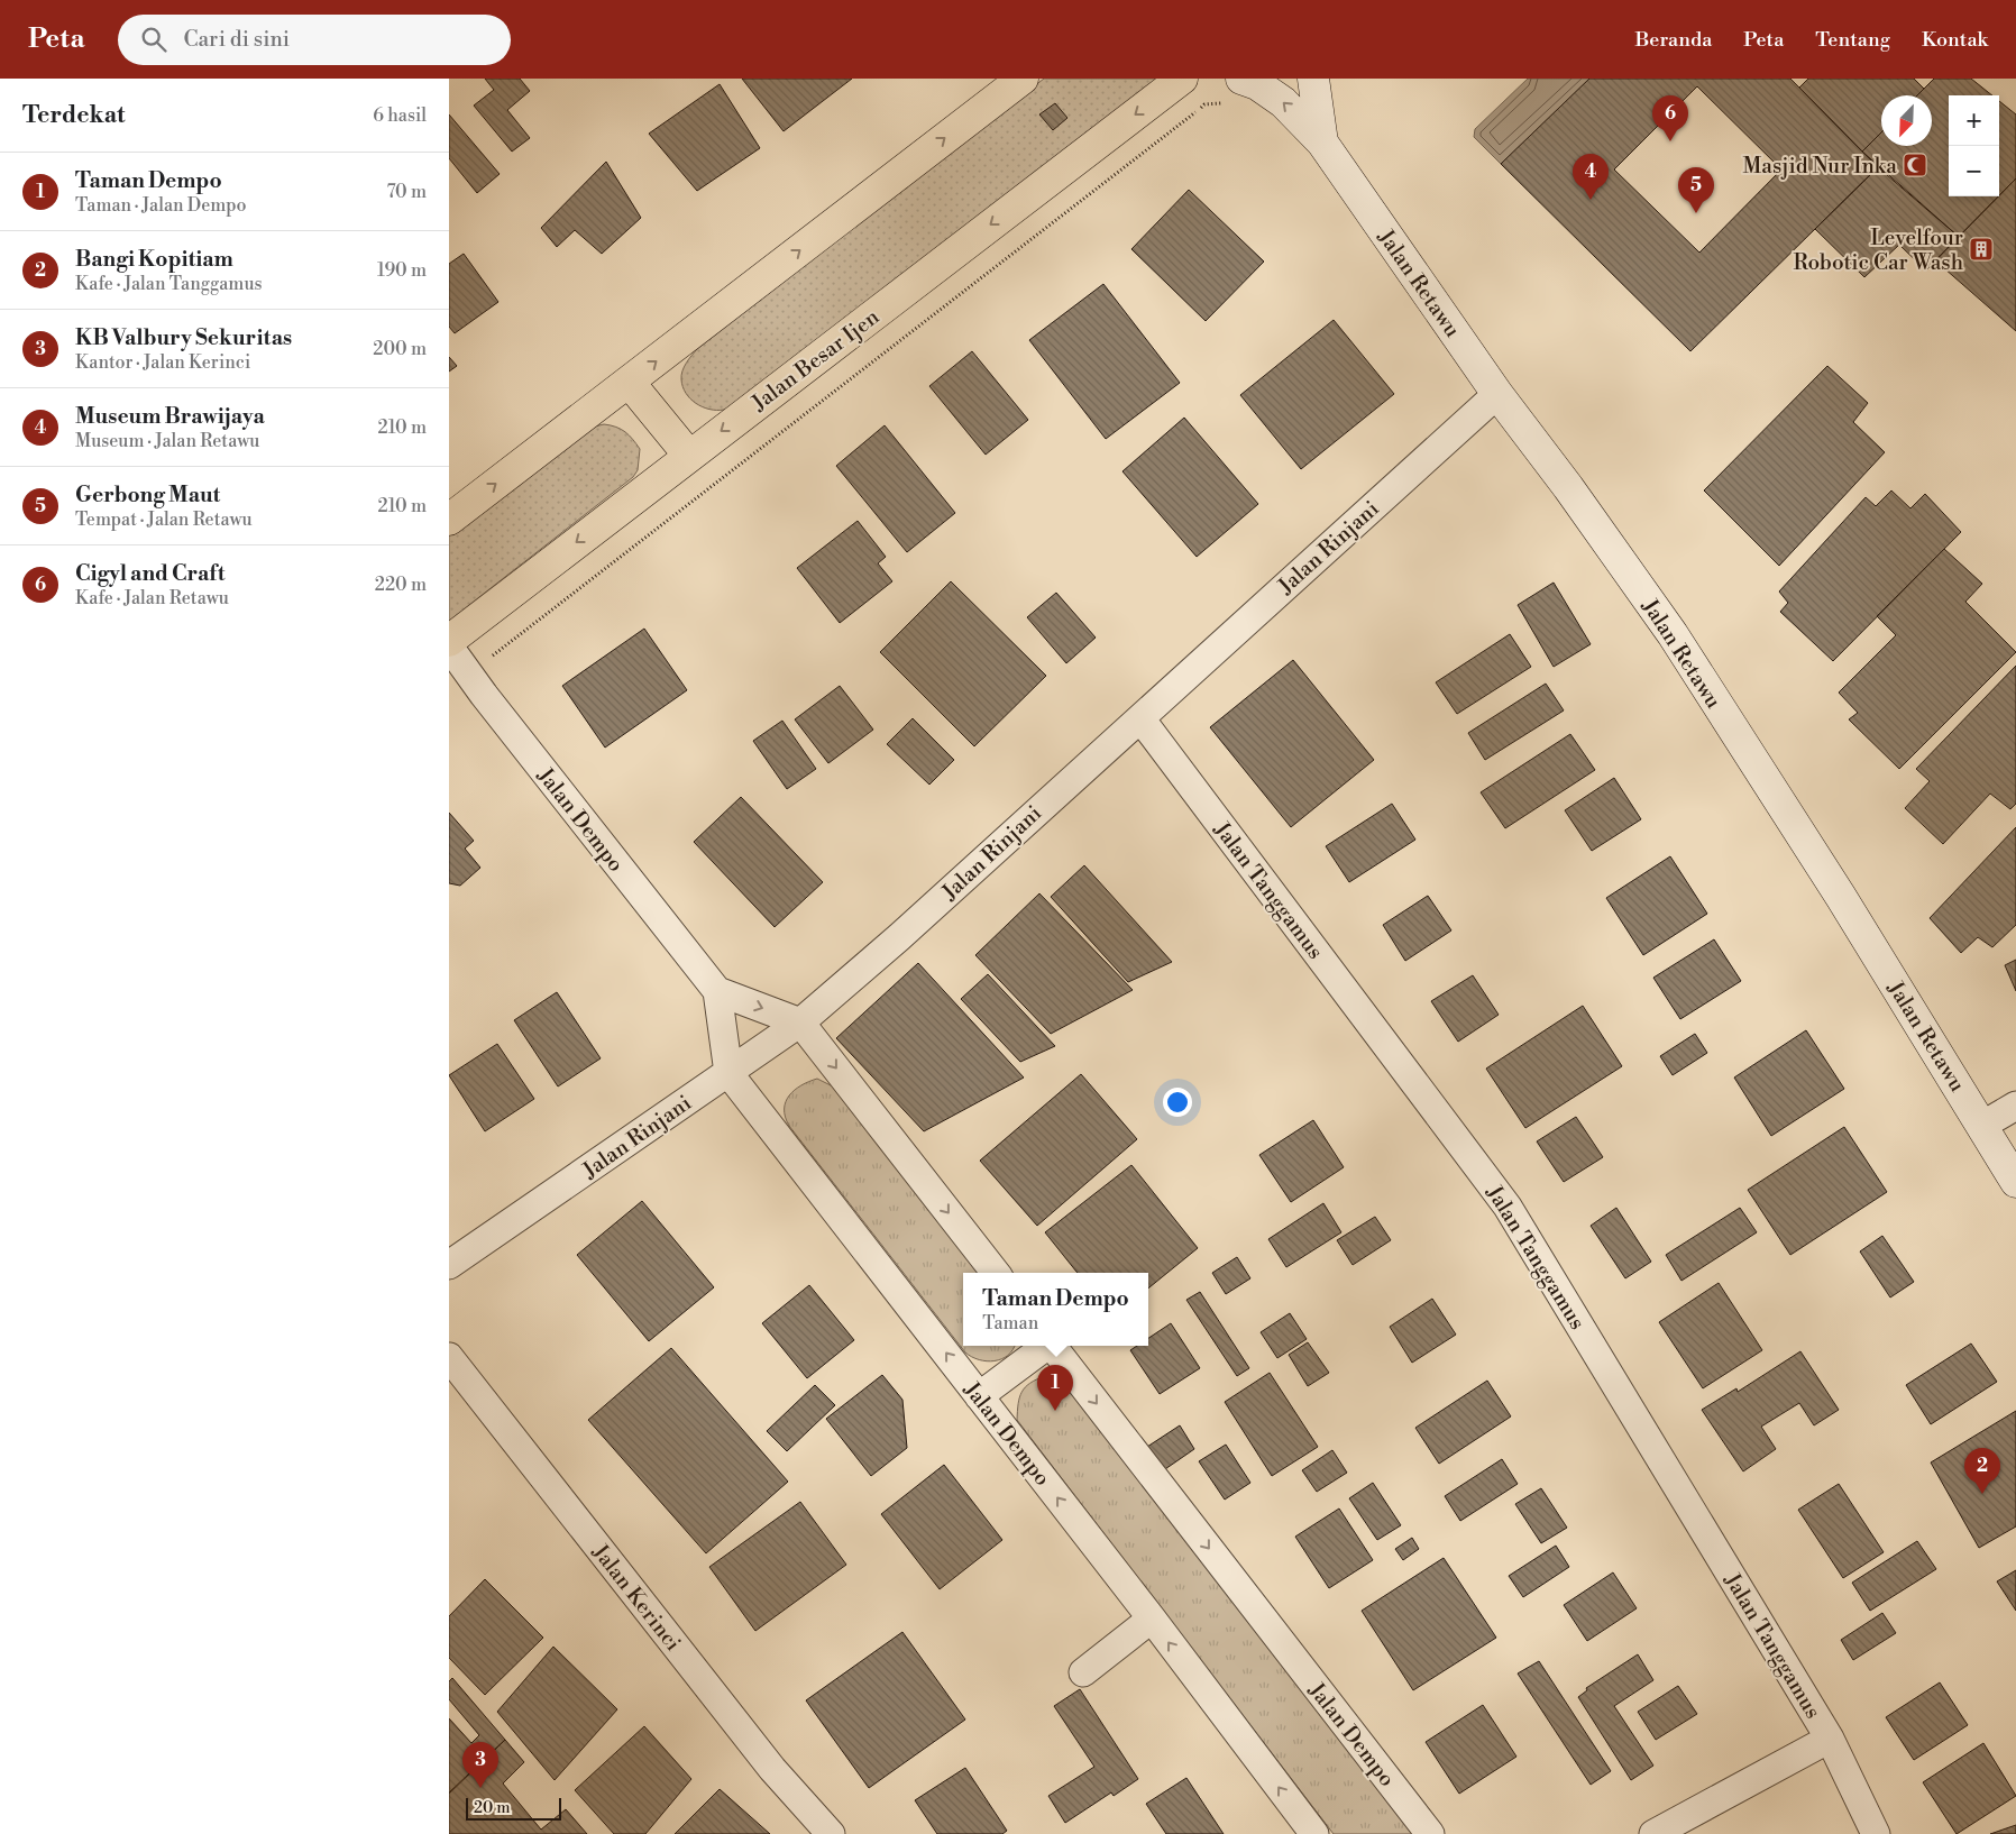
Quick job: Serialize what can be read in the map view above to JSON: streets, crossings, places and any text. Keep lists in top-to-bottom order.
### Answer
{
  "streets": {
    "main road": ["Jalan Retawu", "Jalan Besar Ijen"],
    "street": [
      "Jalan Rinjani",
      "Jalan Dempo",
      "Jalan Tanggamus",
      "Jalan Kerinci"
    ]
  },
  "crossings": [
    ["Jalan Retawu", "Jalan Rinjani"],
    ["Jalan Rinjani", "Jalan Dempo"],
    ["Jalan Rinjani", "Jalan Tanggamus"]
  ],
  "places": {
    "mosque": ["Masjid Nur Inka"],
    "building": ["Levelfour Robotic Car Wash"]
  },
  "scale_bar": "20 m",
  "north": "bottom left",
  "page": {
    "header": "Peta",
    "search": "Cari di sini",
    "nav": [
      "Beranda",
      "Peta",
      "Tentang",
      "Kontak"
    ],
    "heading": ["Terdekat", "6 hasil"],
    "map_buttons": ["+", "−"],
    "pins": [
      "6",
      "4",
      "5",
      "1",
      "2",
      "3"
    ],
    "list": [
      {
        "mark": "1",
        "name": "Taman Dempo",
        "note": "Taman · Jalan Dempo",
        "value": "70 m"
      },
      {
        "mark": "2",
        "name": "Bangi Kopitiam",
        "note": "Kafe · Jalan Tanggamus",
        "value": "190 m"
      },
      {
        "mark": "3",
        "name": "KB Valbury Sekuritas",
        "note": "Kantor · Jalan Kerinci",
        "value": "200 m"
      },
      {
        "mark": "4",
        "name": "Museum Brawijaya",
        "note": "Museum · Jalan Retawu",
        "value": "210 m"
      },
      {
        "mark": "5",
        "name": "Gerbong Maut",
        "note": "Tempat · Jalan Retawu",
        "value": "210 m"
      },
      {
        "mark": "6",
        "name": "Cigyl and Craft",
        "note": "Kafe · Jalan Retawu",
        "value": "220 m"
      }
    ],
    "popup": ["Taman Dempo", "Taman"],
    "scale": "20 m"
  }
}
